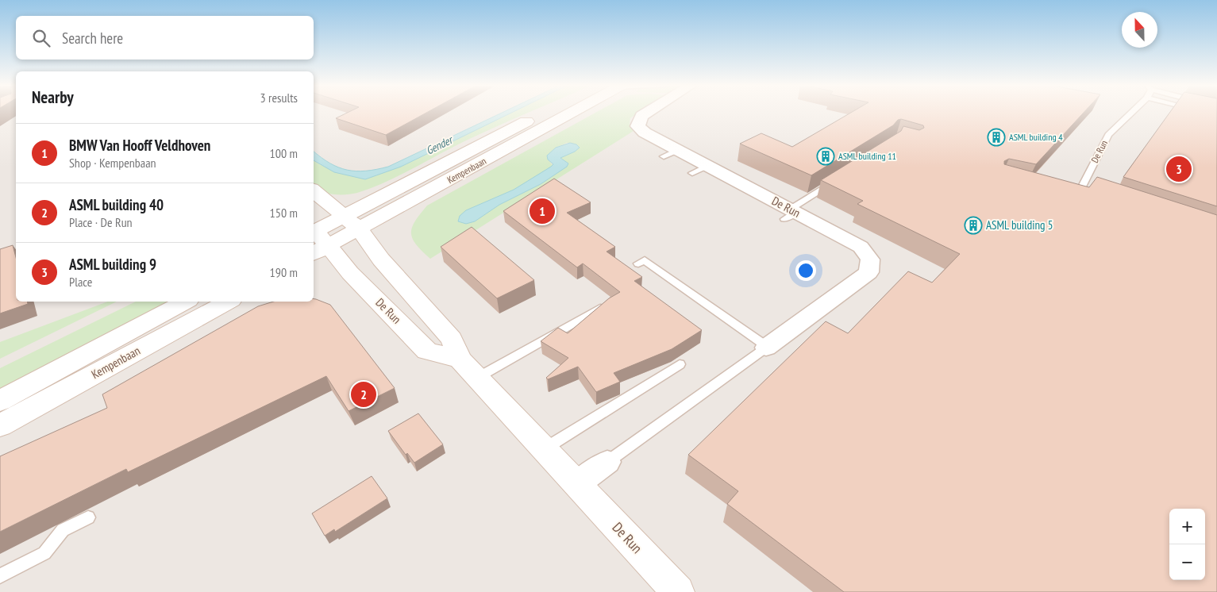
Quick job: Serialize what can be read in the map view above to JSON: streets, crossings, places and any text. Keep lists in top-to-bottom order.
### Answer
{
  "streets": {
    "main road": ["De Run", "Kempenbaan"]
  },
  "crossings": [
    ["De Run", "Kempenbaan"]
  ],
  "water": ["Gender"],
  "places": {
    "building": ["ASML building 4", "ASML building 11", "ASML building 5"]
  },
  "north": "top",
  "page": {
    "search": "Search here",
    "heading": ["Nearby", "3 results"],
    "list": [
      {
        "mark": "1",
        "name": "BMW Van Hooff Veldhoven",
        "note": "Shop · Kempenbaan",
        "value": "100 m"
      },
      {
        "mark": "2",
        "name": "ASML building 40",
        "note": "Place · De Run",
        "value": "150 m"
      },
      {
        "mark": "3",
        "name": "ASML building 9",
        "note": "Place",
        "value": "190 m"
      }
    ],
    "pins": ["3", "1", "2"],
    "map_buttons": ["+", "−"]
  }
}
